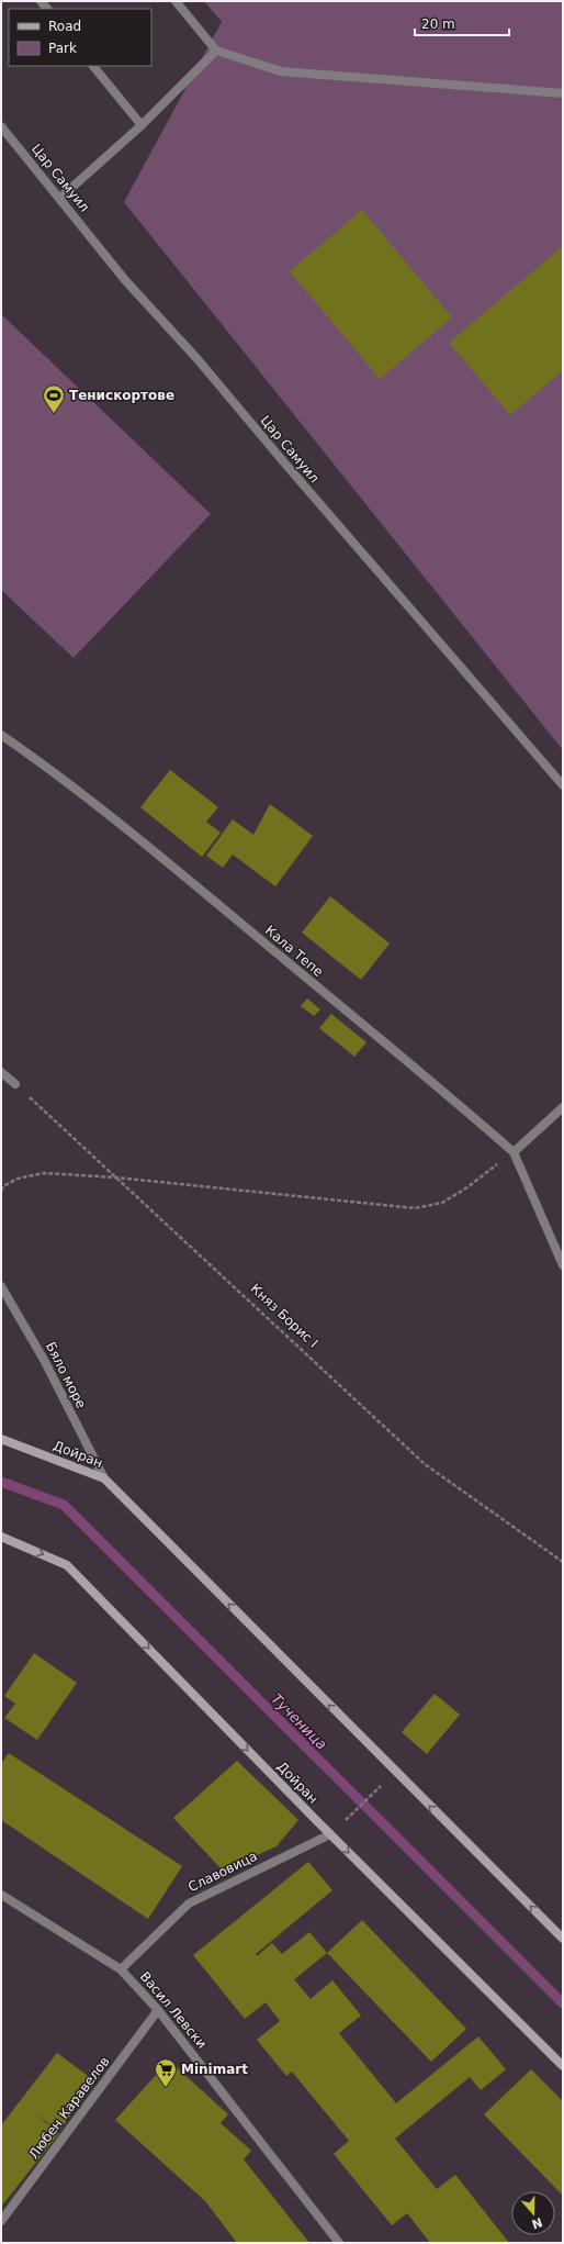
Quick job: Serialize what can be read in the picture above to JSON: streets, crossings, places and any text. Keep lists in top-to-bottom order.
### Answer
{
  "streets": {
    "main road": ["Дойран"],
    "street": [
      "Цар Самуил",
      "Кала Тепе",
      "Бяло море",
      "Славовица",
      "Васил Левски",
      "Любен Каравелов"
    ],
    "path": ["Княз Борис I"]
  },
  "crossings": [
    ["Бяло море", "Дойран"],
    ["Дойран", "Славовица"],
    ["Славовица", "Васил Левски"],
    ["Васил Левски", "Любен Каравелов"]
  ],
  "water": ["Тученица"],
  "places": {
    "sports": ["Тенискортове"],
    "supermarket": ["Minimart"]
  },
  "legend": ["Road", "Park"],
  "scale_bar": "20 m",
  "north": "bottom"
}
